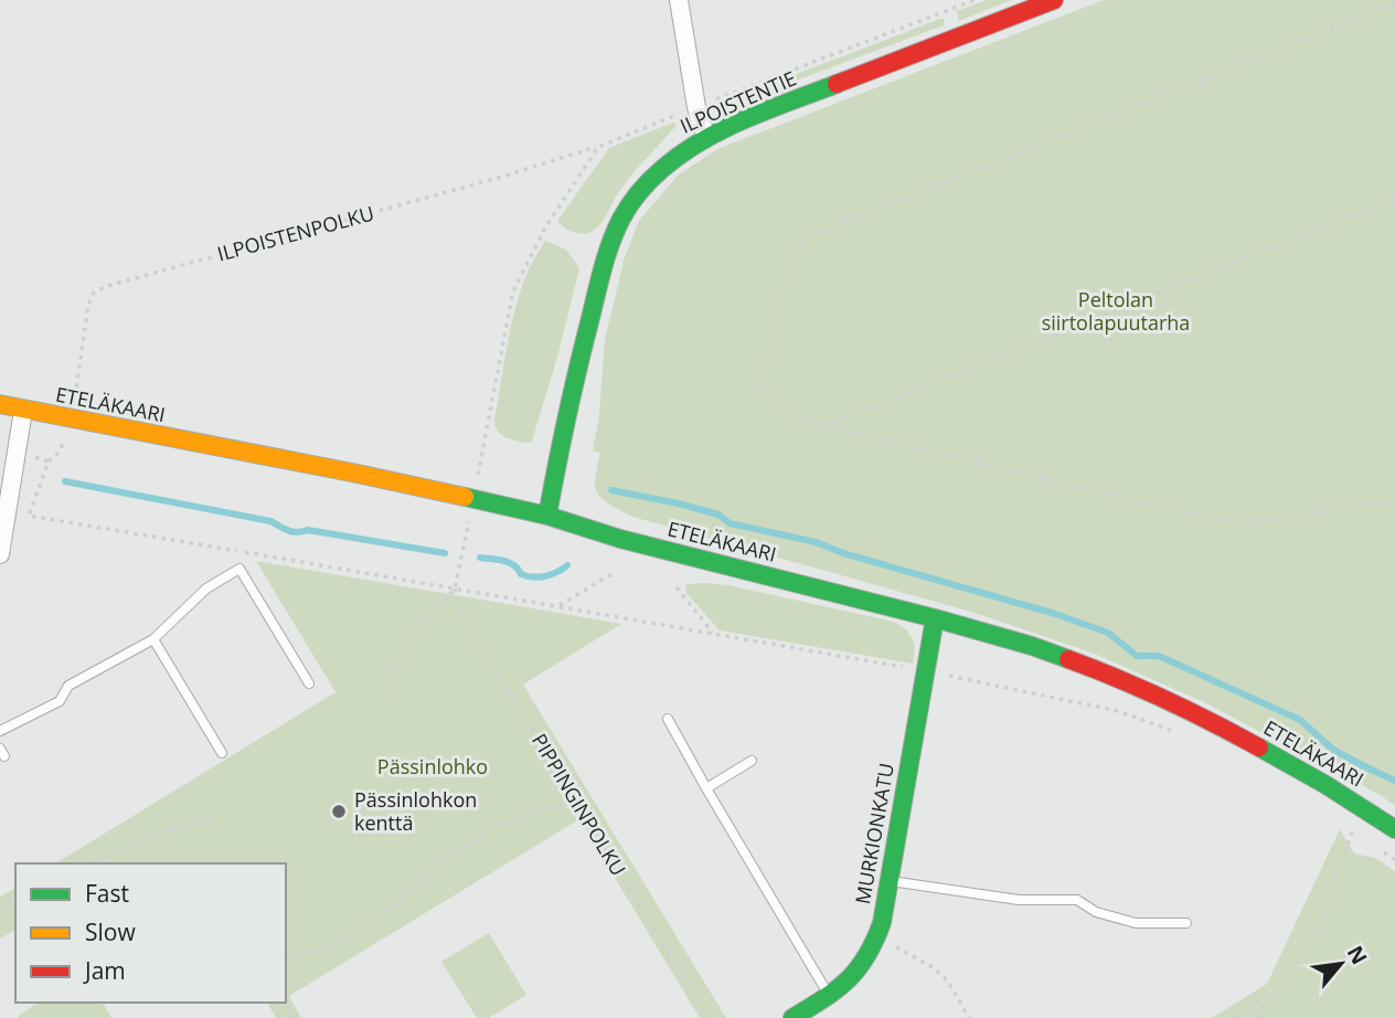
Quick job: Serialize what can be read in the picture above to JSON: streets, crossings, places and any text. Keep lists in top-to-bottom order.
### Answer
{
  "streets": {
    "main road": ["ILPOISTENTIE", "ETELÄKAARI", "MURKIONKATU"],
    "path": ["ILPOISTENPOLKU", "PIPPINGINPOLKU"]
  },
  "crossings": [
    ["ILPOISTENTIE", "ETELÄKAARI"],
    ["ETELÄKAARI", "MURKIONKATU"]
  ],
  "parks": ["Peltolan siirtolapuutarha", "Pässinlohko"],
  "places": ["Pässinlohkon kenttä"],
  "legend": ["Fast", "Slow", "Jam"],
  "north": "top right"
}
